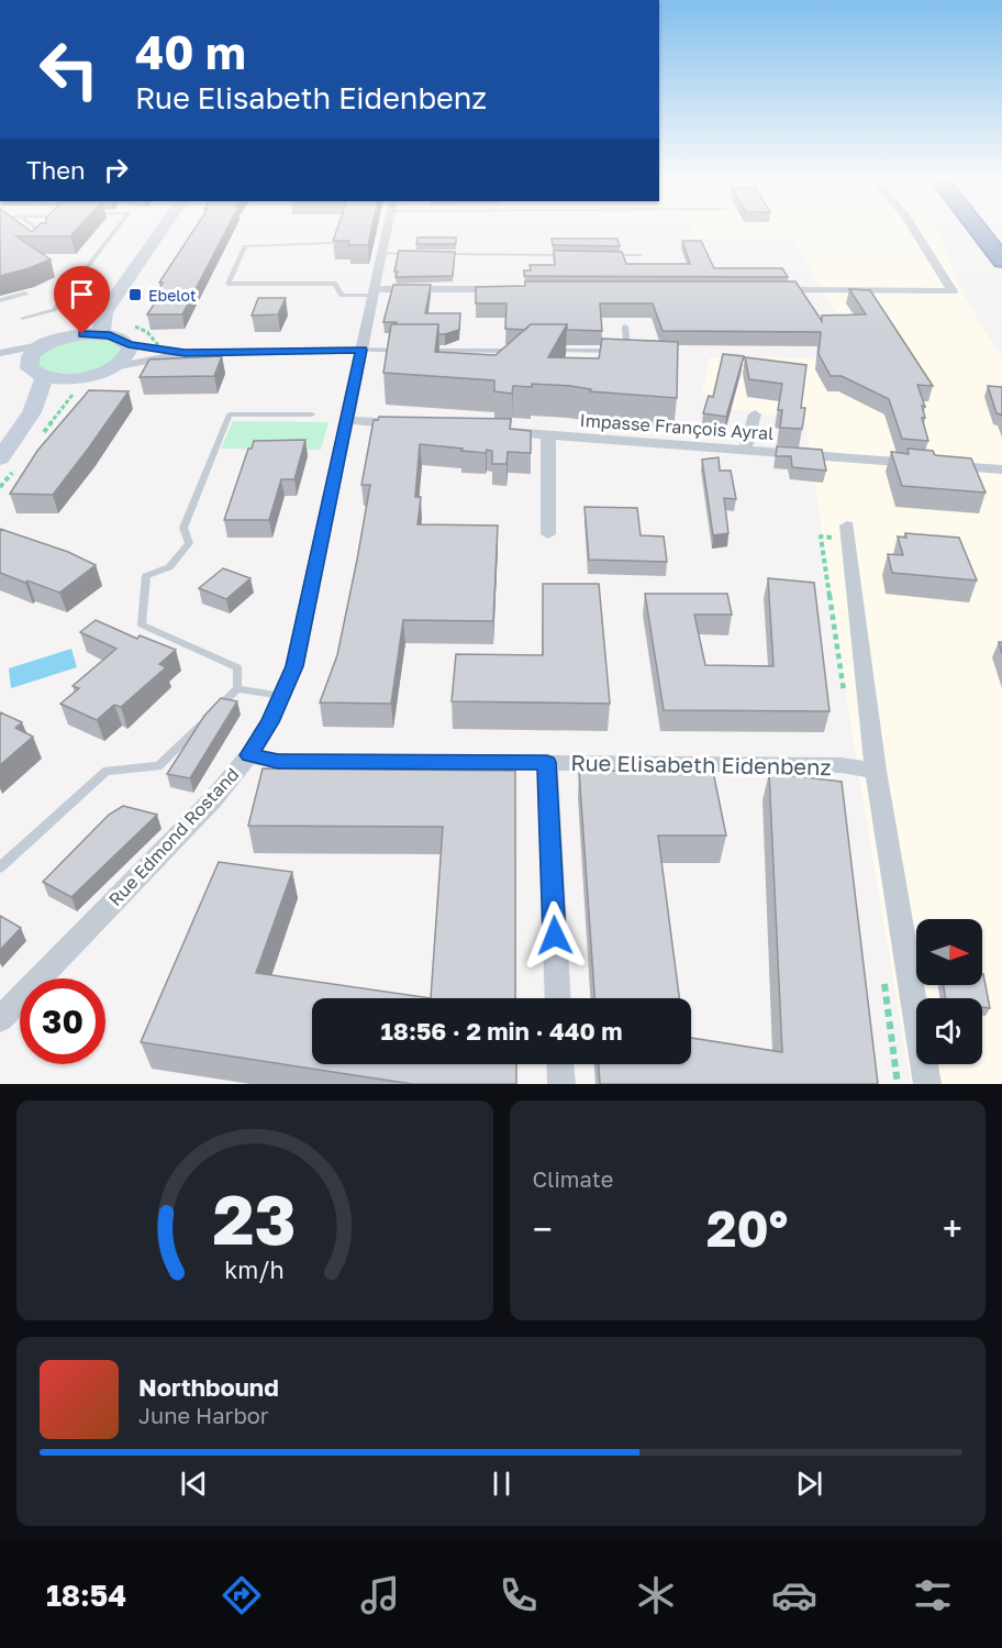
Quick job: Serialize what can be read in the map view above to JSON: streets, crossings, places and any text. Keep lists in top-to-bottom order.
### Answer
{
  "streets": {
    "street": ["Impasse François Ayral", "Rue Elisabeth Eidenbenz", "Rue Edmond Rostand"]
  },
  "crossings": [
    ["Rue Elisabeth Eidenbenz", "Rue Edmond Rostand"]
  ],
  "places": {
    "transit": ["Ebelot"]
  },
  "north": "right",
  "page": {
    "turn": ["40 m", "Rue Elisabeth Eidenbenz"],
    "then": "Then",
    "limit": "30",
    "trip": "18:56 · 2 min · 440 m",
    "tile": "Climate",
    "heat": ["−", "20°", "+"],
    "song": ["Northbound", "June Harbor"],
    "tabs": "18:54",
    "gauge": ["23", "km/h"]
  }
}
